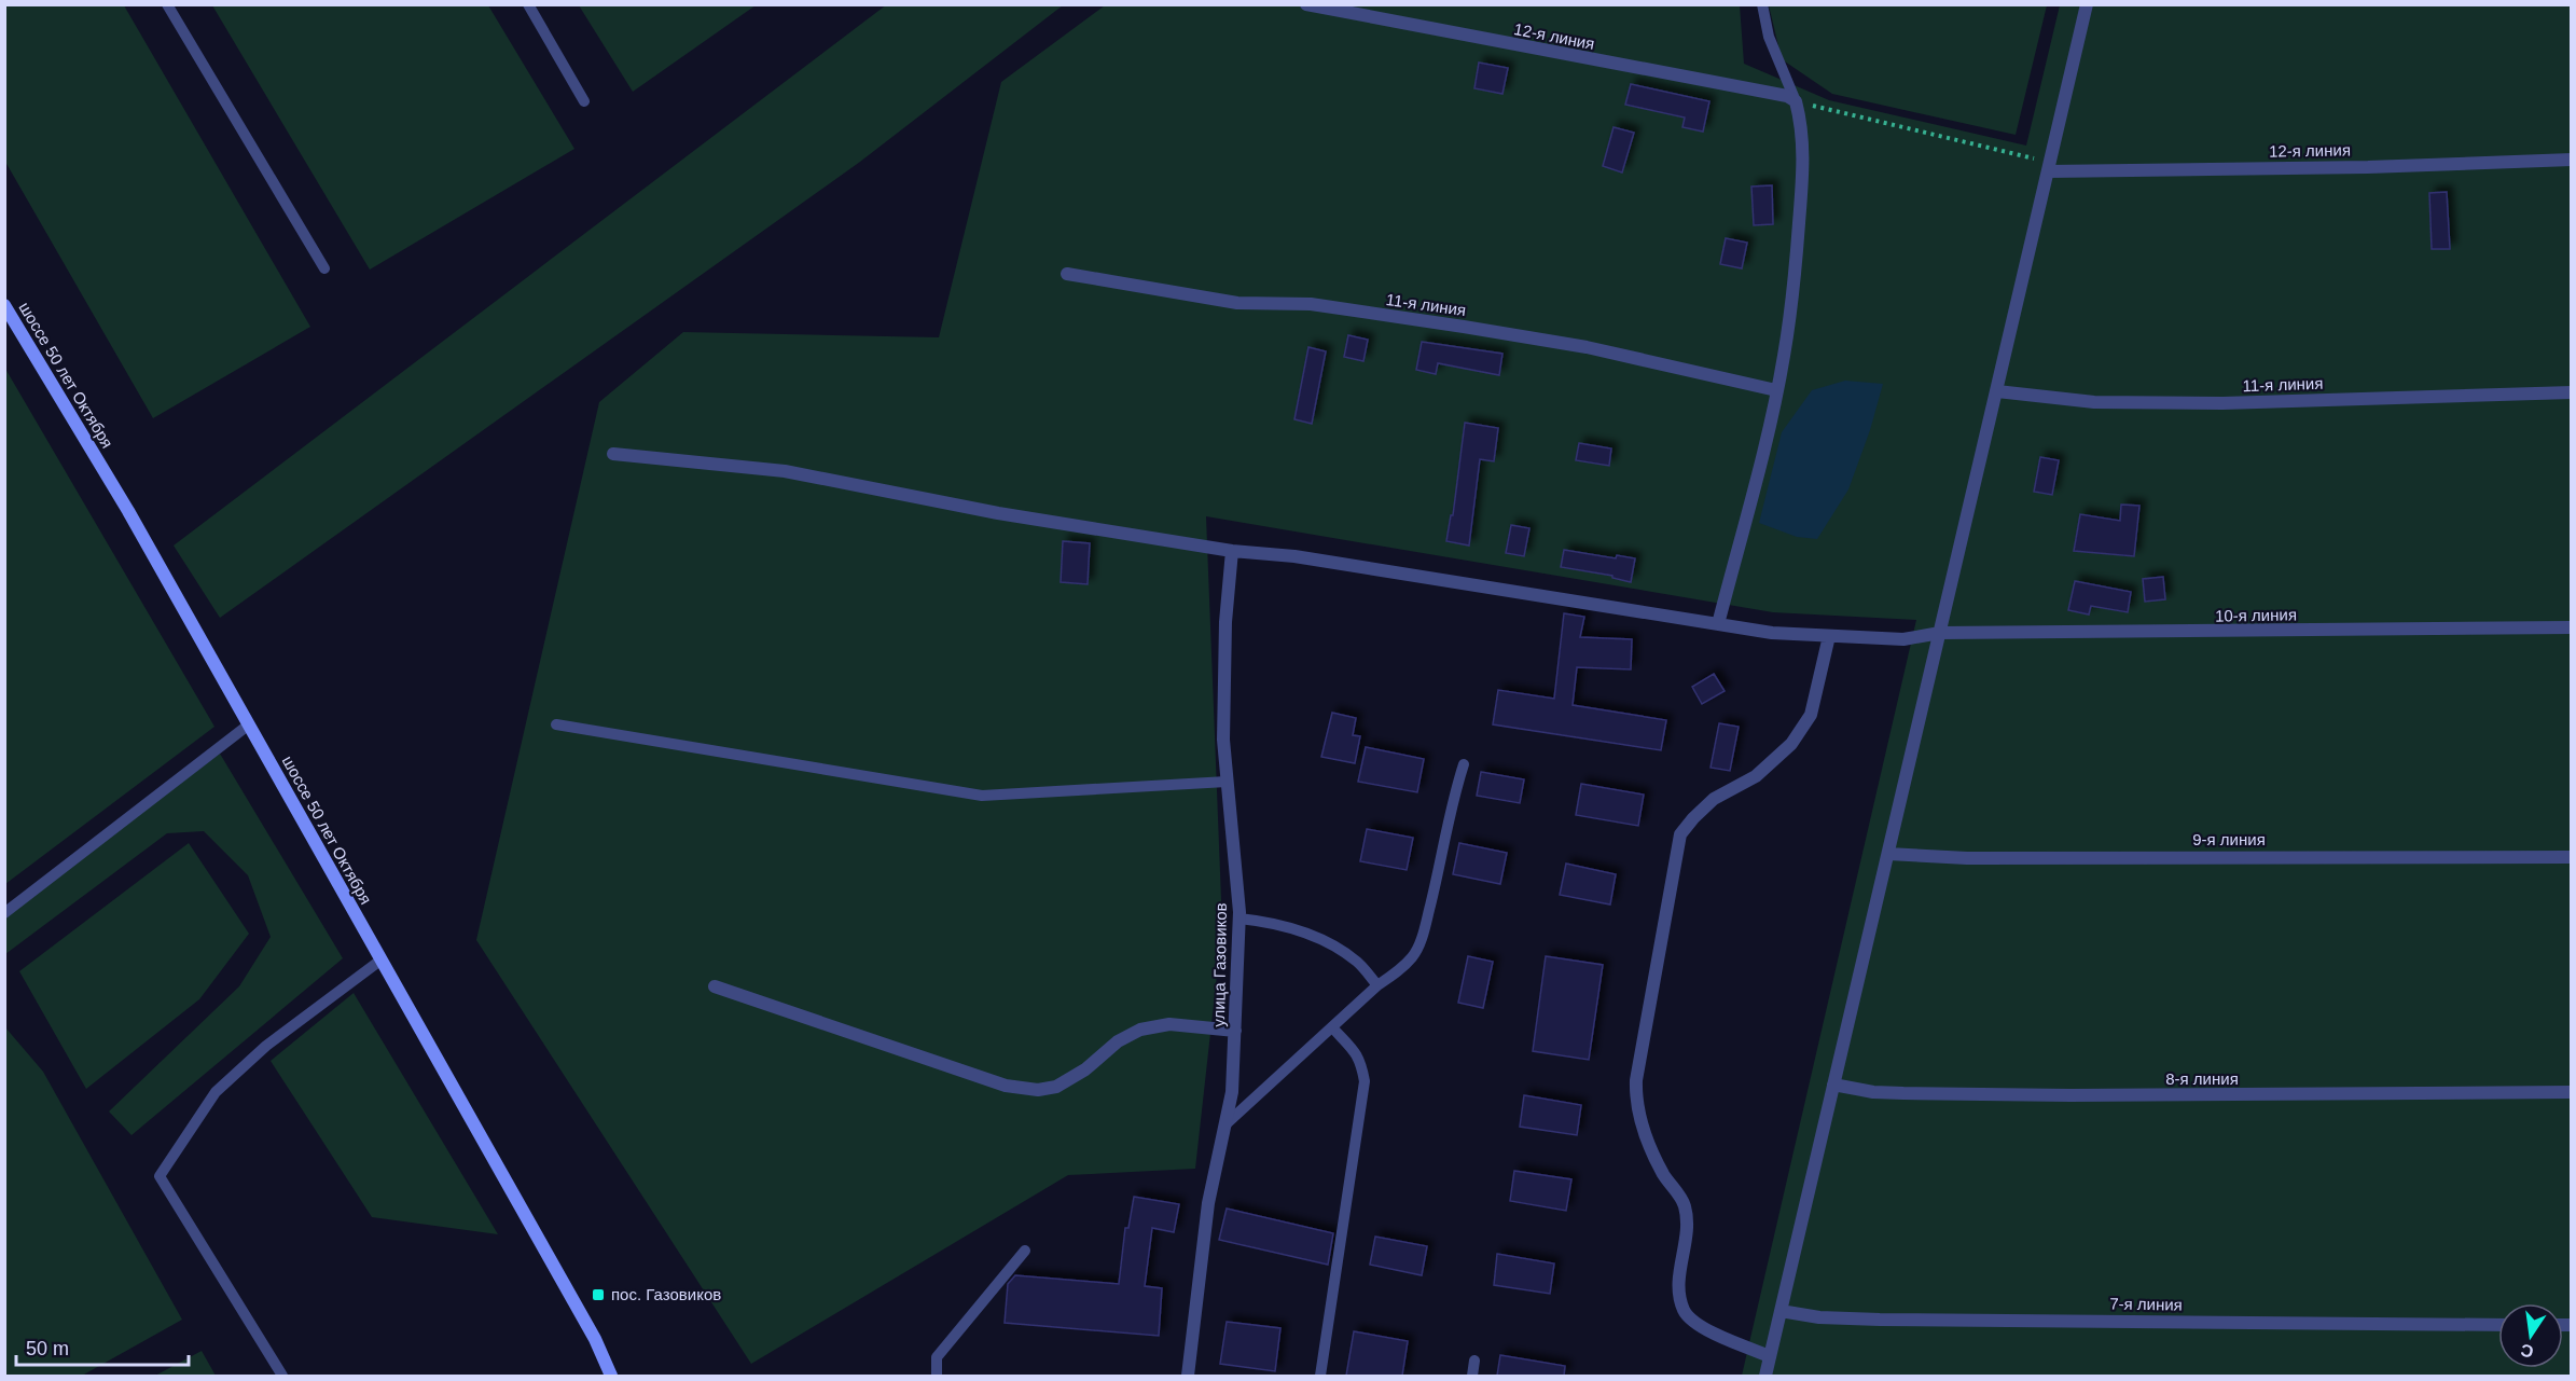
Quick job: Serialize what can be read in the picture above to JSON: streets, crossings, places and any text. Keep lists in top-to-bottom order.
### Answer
{
  "streets": {
    "street": [
      "12-я линия",
      "11-я линия",
      "шоссе 50 лет Октября",
      "10-я линия",
      "9-я линия",
      "улица Газовиков",
      "8-я линия",
      "7-я линия"
    ]
  },
  "crossings": [
    ["10-я линия", "улица Газовиков"]
  ],
  "places": {
    "transit": ["пос. Газовиков"]
  },
  "scale_bar": "50 m",
  "north": "bottom"
}
